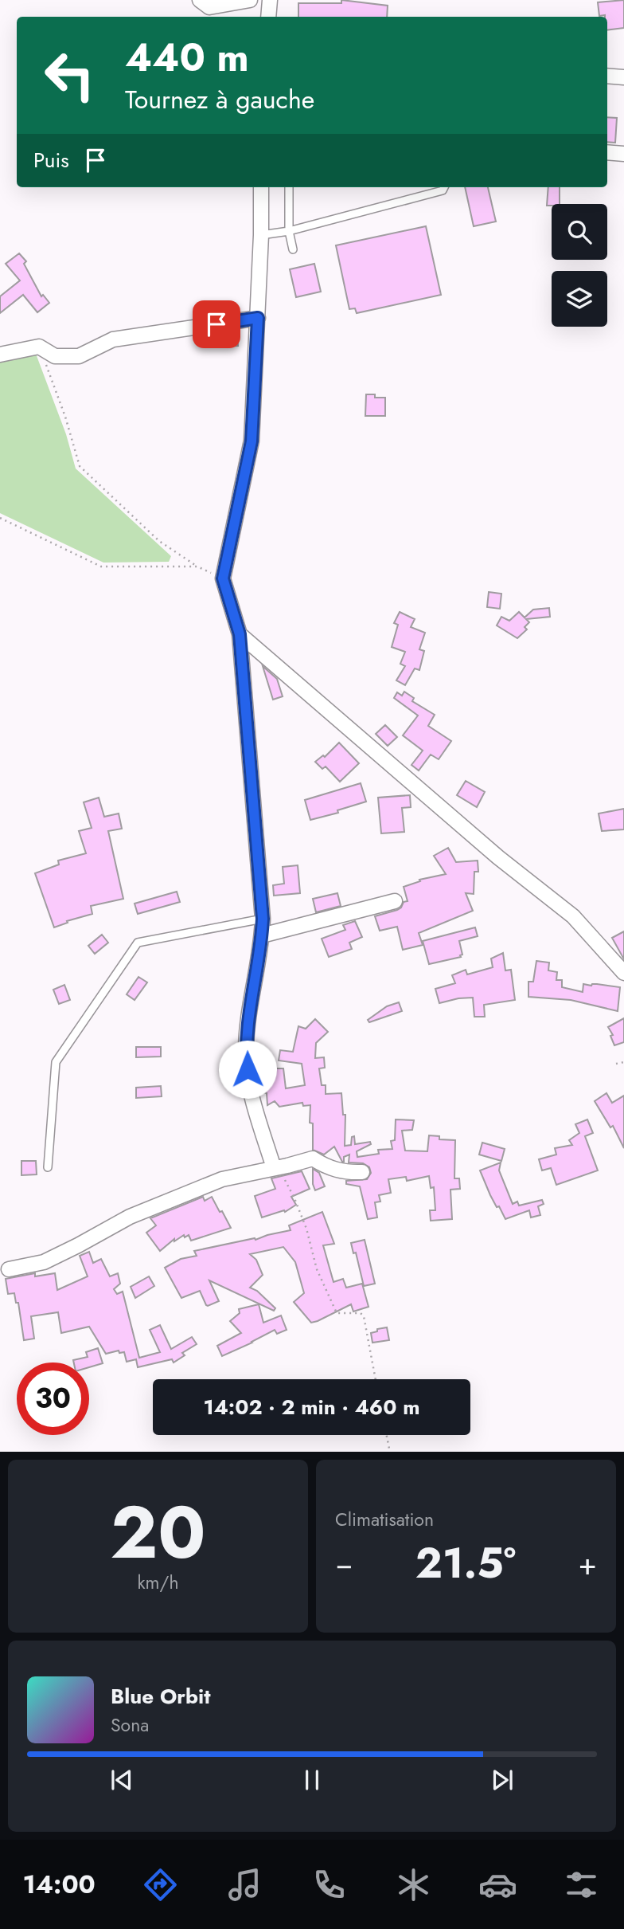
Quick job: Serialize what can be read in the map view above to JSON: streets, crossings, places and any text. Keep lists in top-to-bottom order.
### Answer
{
  "page": {
    "turn": ["440 m", "Tournez à gauche"],
    "then": "Puis",
    "limit": "30",
    "trip": "14:02 · 2 min · 460 m",
    "tile": [
      ["20", "km/h"],
      "Climatisation"
    ],
    "heat": ["−", "21.5°", "+"],
    "song": ["Blue Orbit", "Sona"],
    "tabs": "14:00"
  }
}
